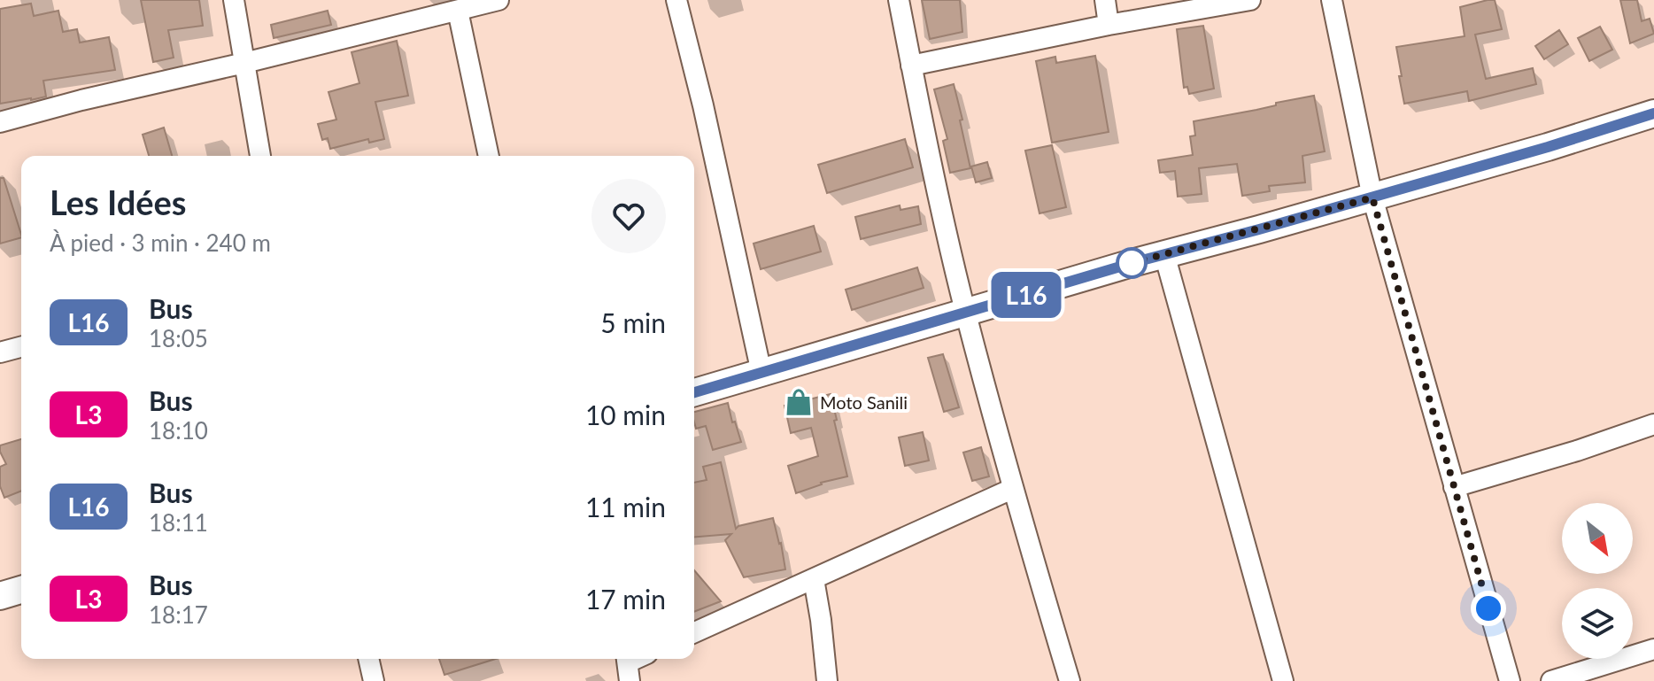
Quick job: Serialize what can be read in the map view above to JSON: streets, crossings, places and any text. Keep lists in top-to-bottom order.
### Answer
{
  "places": {
    "shop": ["Moto Sanili"]
  },
  "lines": ["bus line L16"],
  "north": "bottom right",
  "page": {
    "on_map": "L16",
    "heading": ["Les Idées", "À pied · 3 min · 240 m"],
    "list": [
      {
        "mark": "L16",
        "name": "Bus",
        "note": "18:05",
        "value": "5 min"
      },
      {
        "mark": "L3",
        "name": "Bus",
        "note": "18:10",
        "value": "10 min"
      },
      {
        "mark": "L16",
        "name": "Bus",
        "note": "18:11",
        "value": "11 min"
      },
      {
        "mark": "L3",
        "name": "Bus",
        "note": "18:17",
        "value": "17 min"
      }
    ]
  }
}
